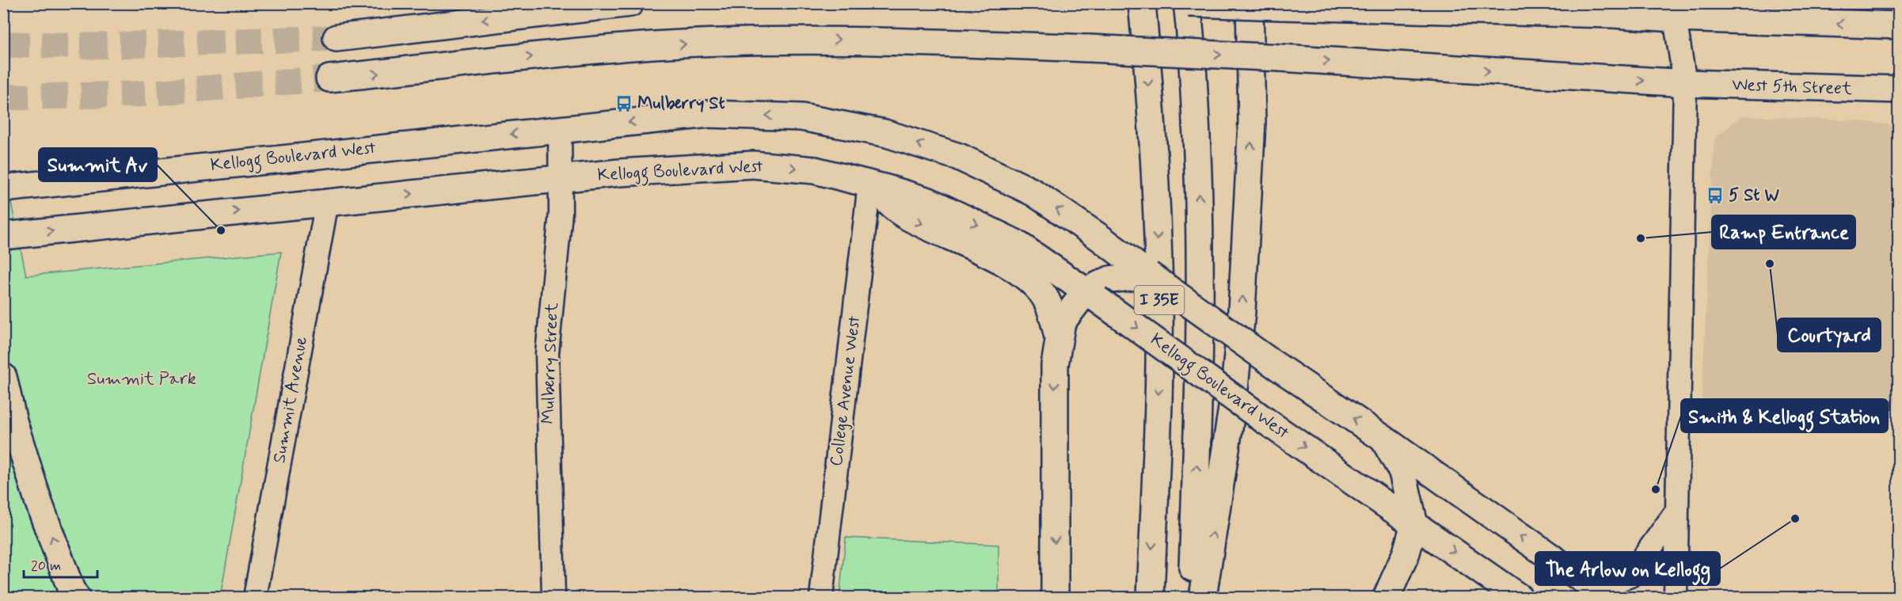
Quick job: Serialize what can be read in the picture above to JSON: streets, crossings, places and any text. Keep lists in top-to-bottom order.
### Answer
{
  "streets": {
    "main road": ["West 5th Street", "Kellogg Boulevard West", "I 35E"],
    "street": ["Mulberry Street", "College Avenue West", "Summit Avenue"]
  },
  "crossings": [
    ["Kellogg Boulevard West", "Mulberry Street"],
    ["Kellogg Boulevard West", "College Avenue West"],
    ["Kellogg Boulevard West", "Summit Avenue"]
  ],
  "parks": ["Summit Park"],
  "places": {
    "bus stop": ["Mulberry St", "5 St W"],
    "other": [
      "Summit Av",
      "Ramp Entrance",
      "Courtyard",
      "Smith & Kellogg Station",
      "The Arlow on Kellogg"
    ]
  },
  "scale_bar": "20 m"
}
